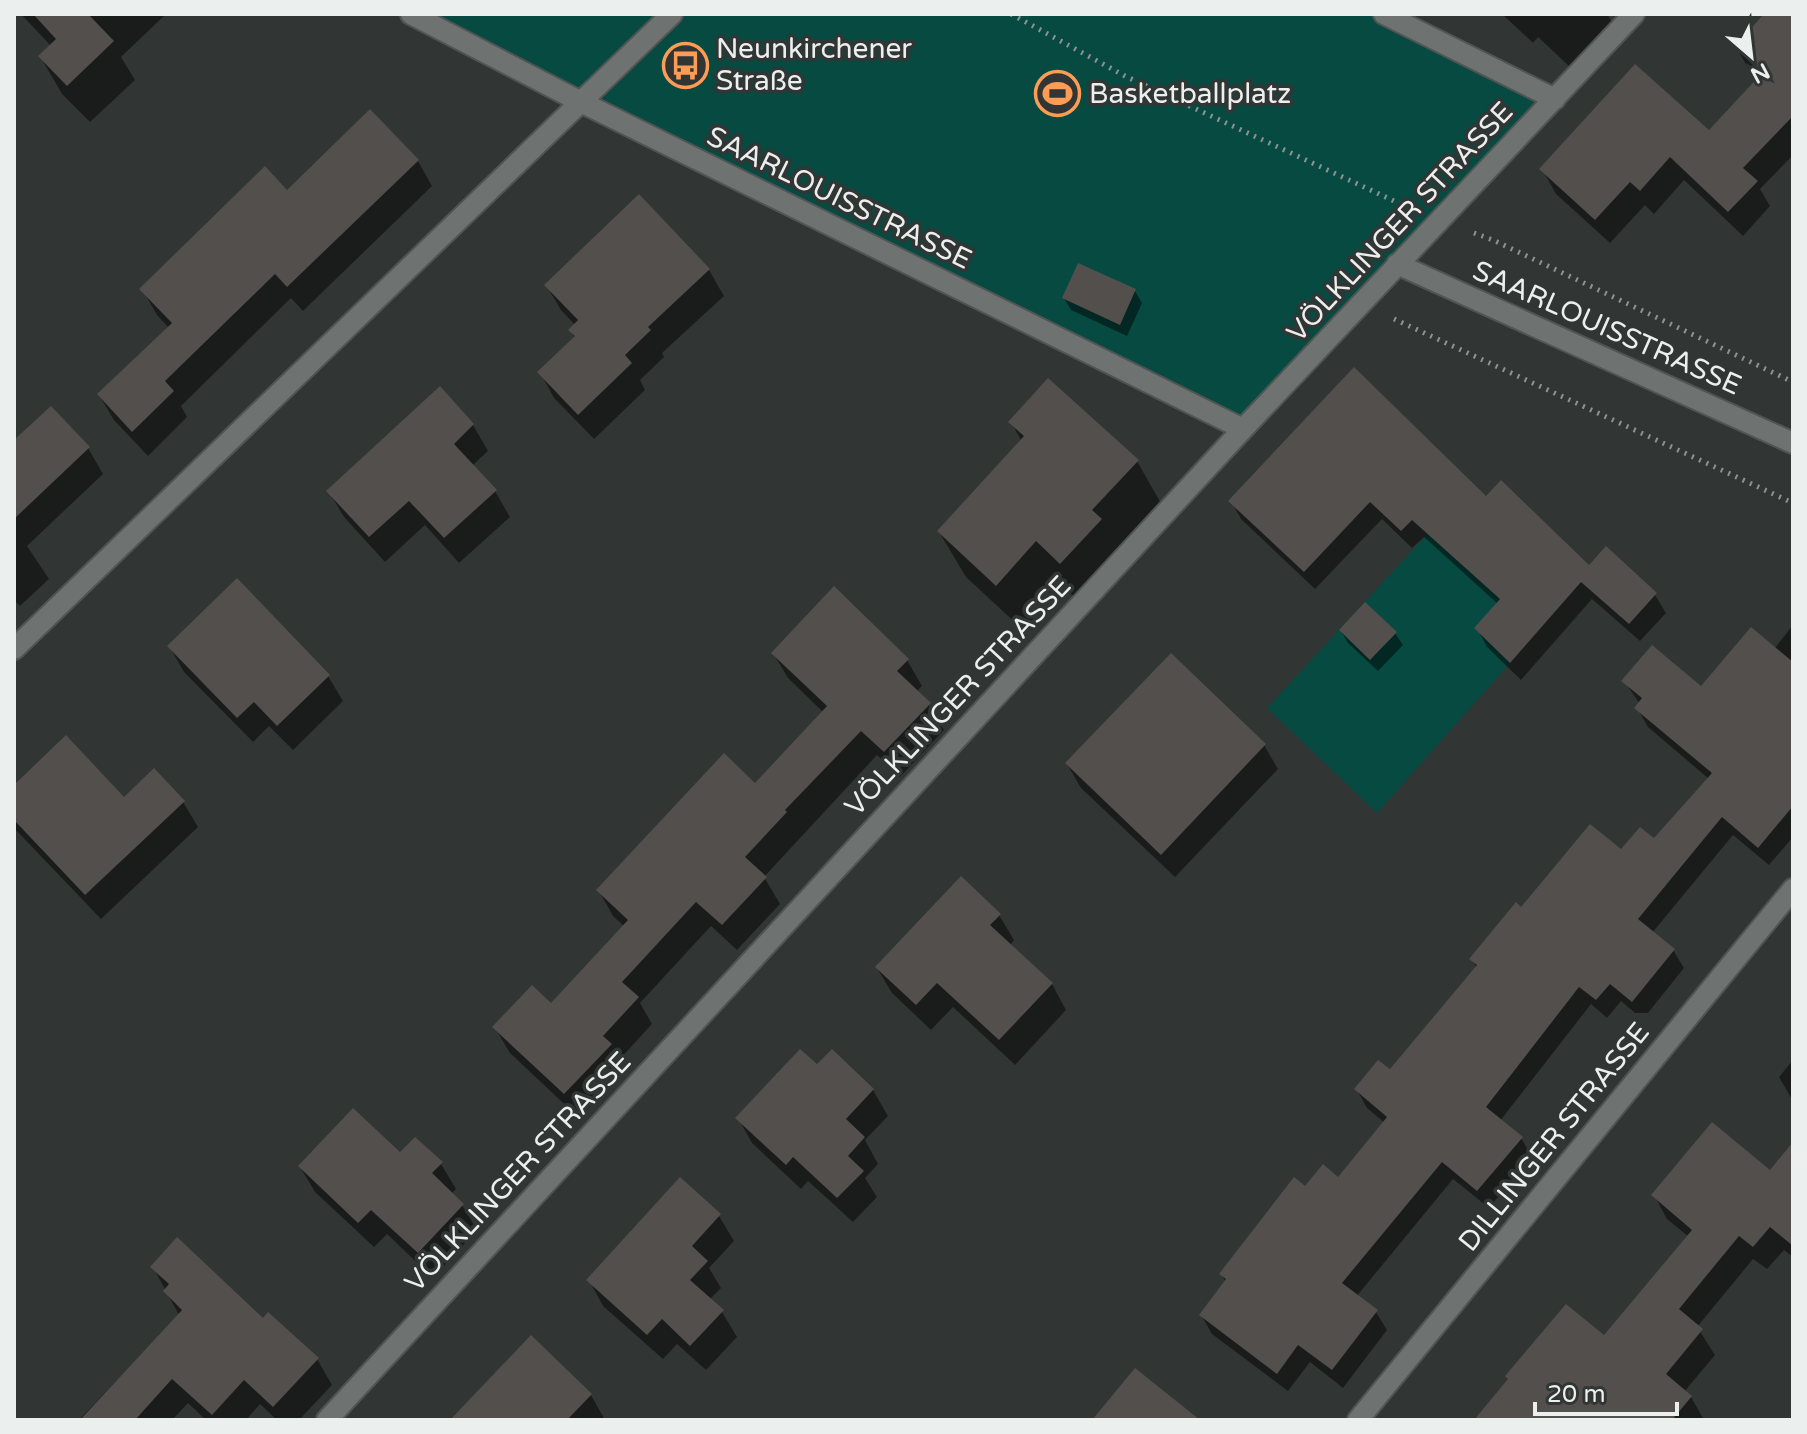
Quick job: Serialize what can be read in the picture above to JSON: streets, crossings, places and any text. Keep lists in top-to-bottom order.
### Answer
{
  "streets": {
    "street": ["SAARLOUISSTRASSE", "VÖLKLINGER STRASSE", "DILLINGER STRASSE"]
  },
  "crossings": [
    ["SAARLOUISSTRASSE", "VÖLKLINGER STRASSE"]
  ],
  "places": {
    "bus stop": ["Neunkirchener Straße"],
    "sports": ["Basketballplatz"]
  },
  "scale_bar": "20 m",
  "north": "bottom right"
}
